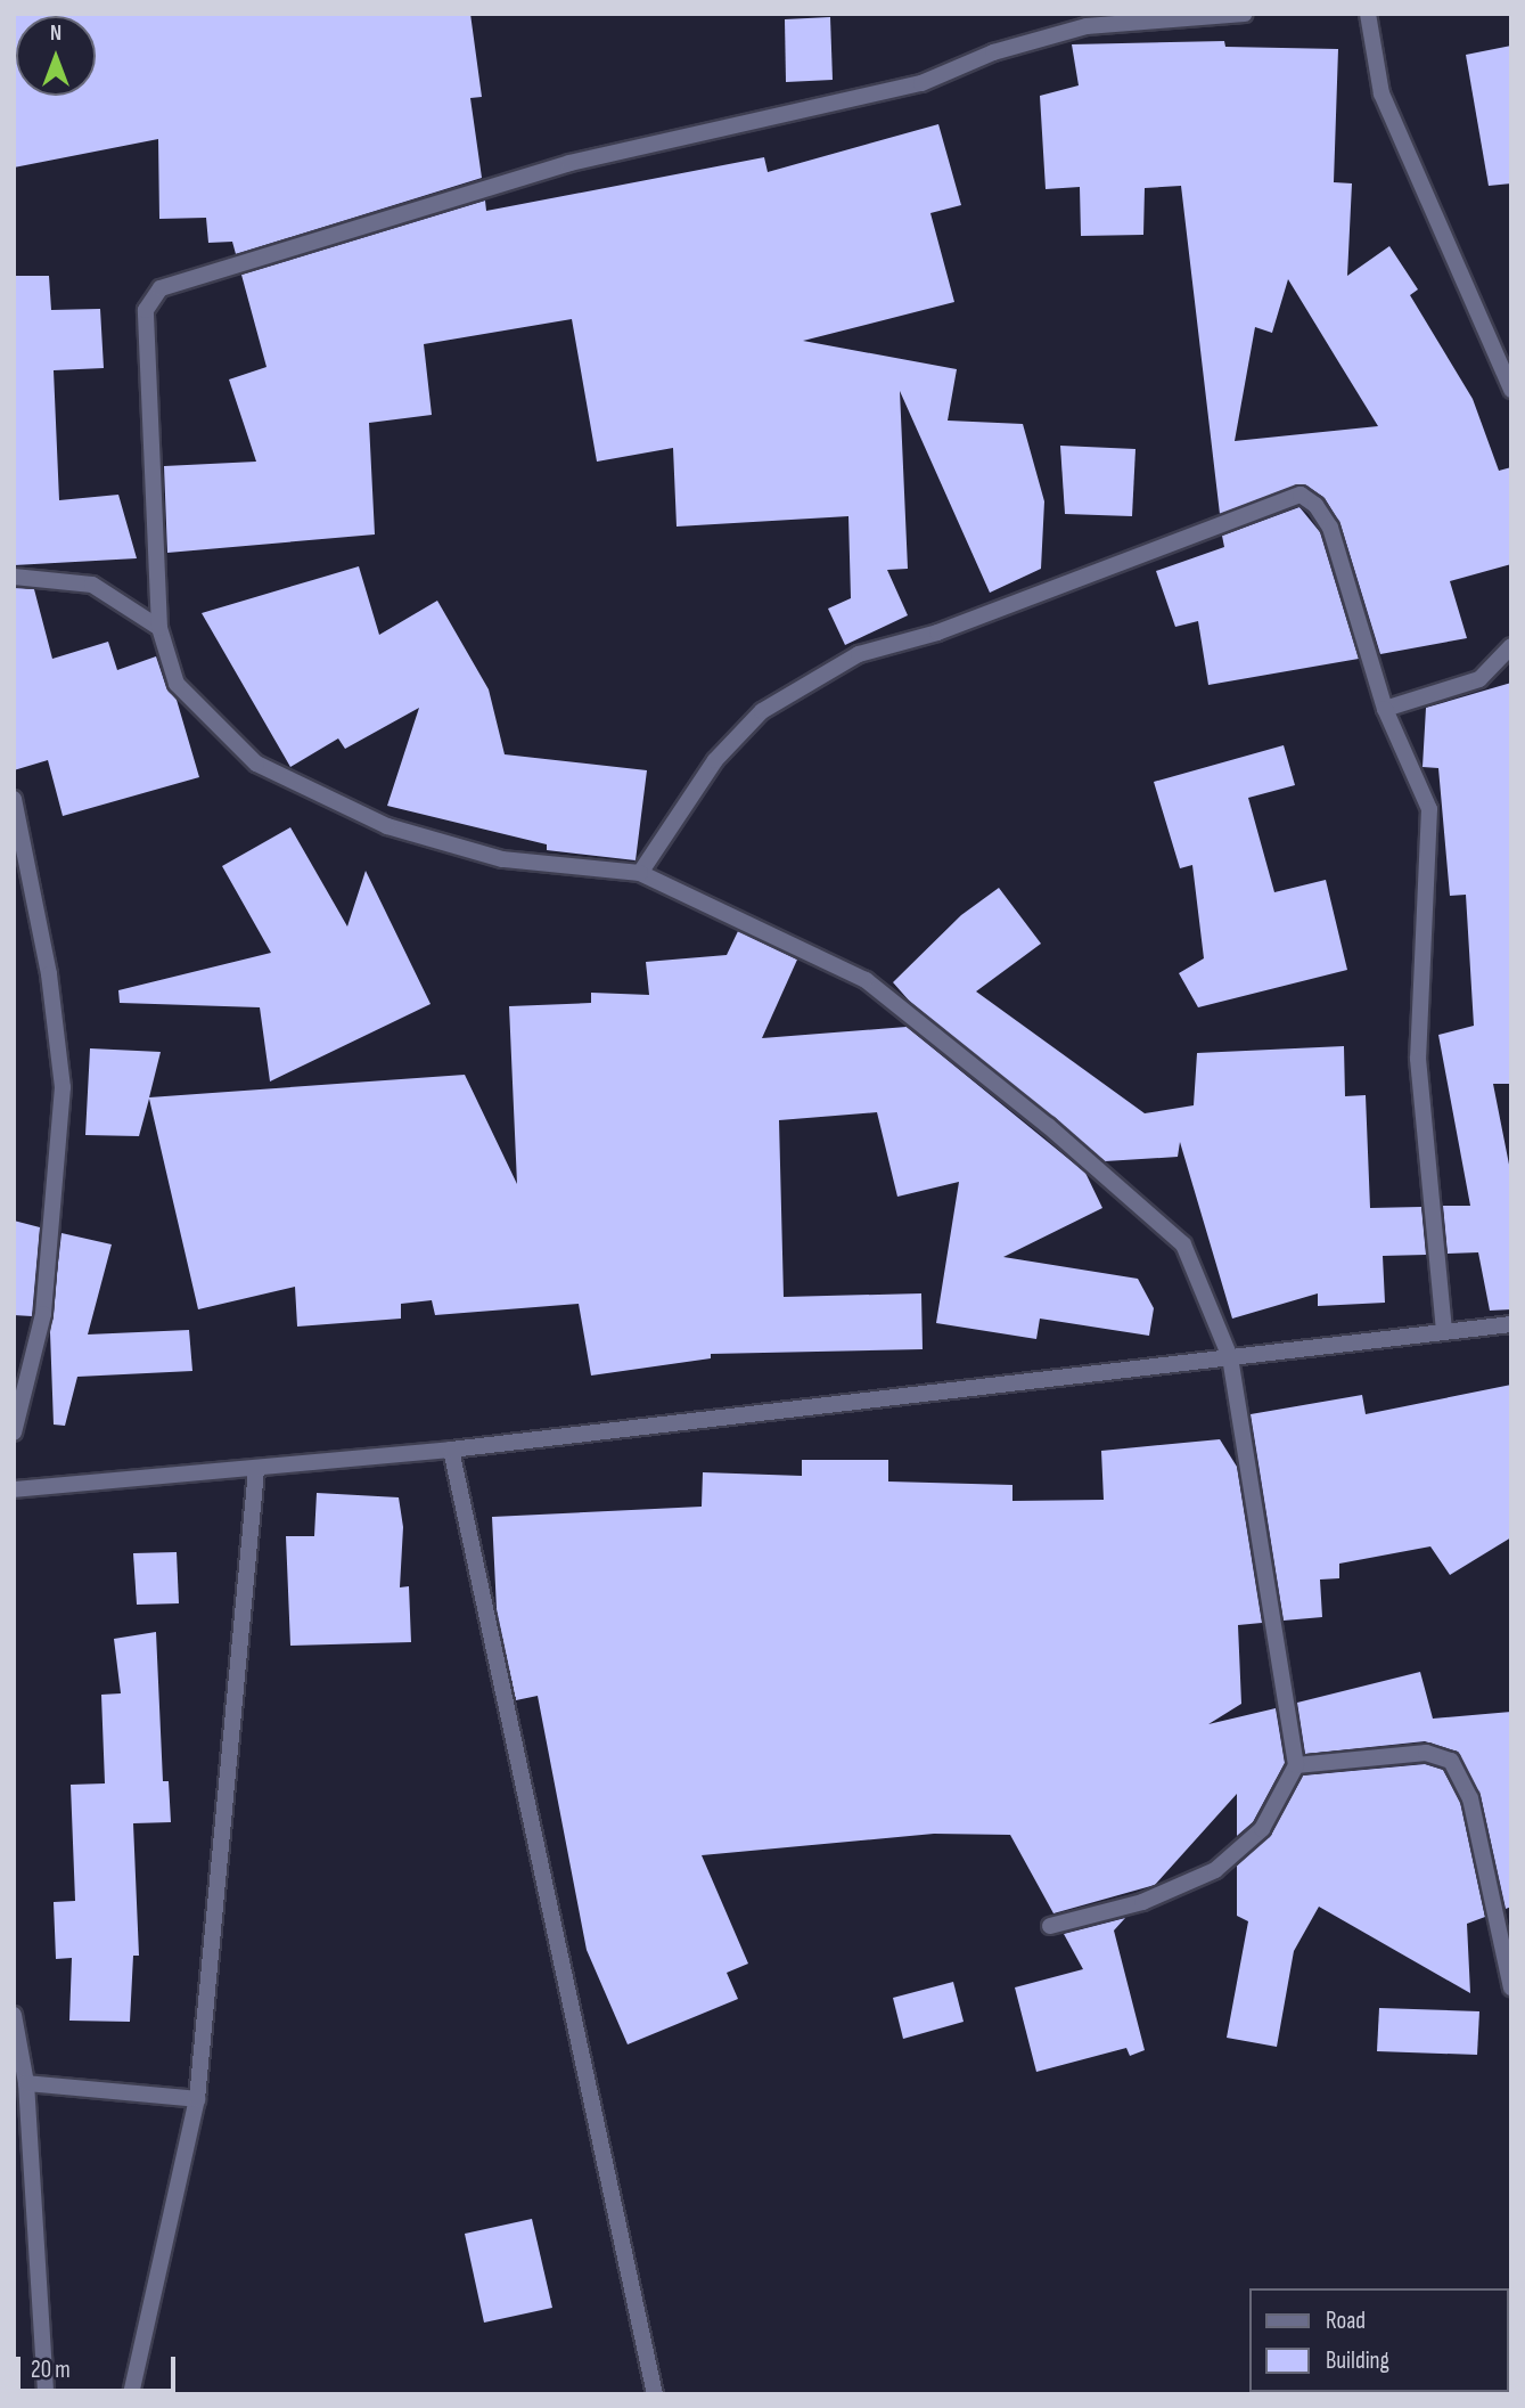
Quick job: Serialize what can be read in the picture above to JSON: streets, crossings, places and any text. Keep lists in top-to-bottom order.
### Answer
{
  "legend": ["Road", "Building"],
  "scale_bar": "20 m",
  "north": "top"
}
